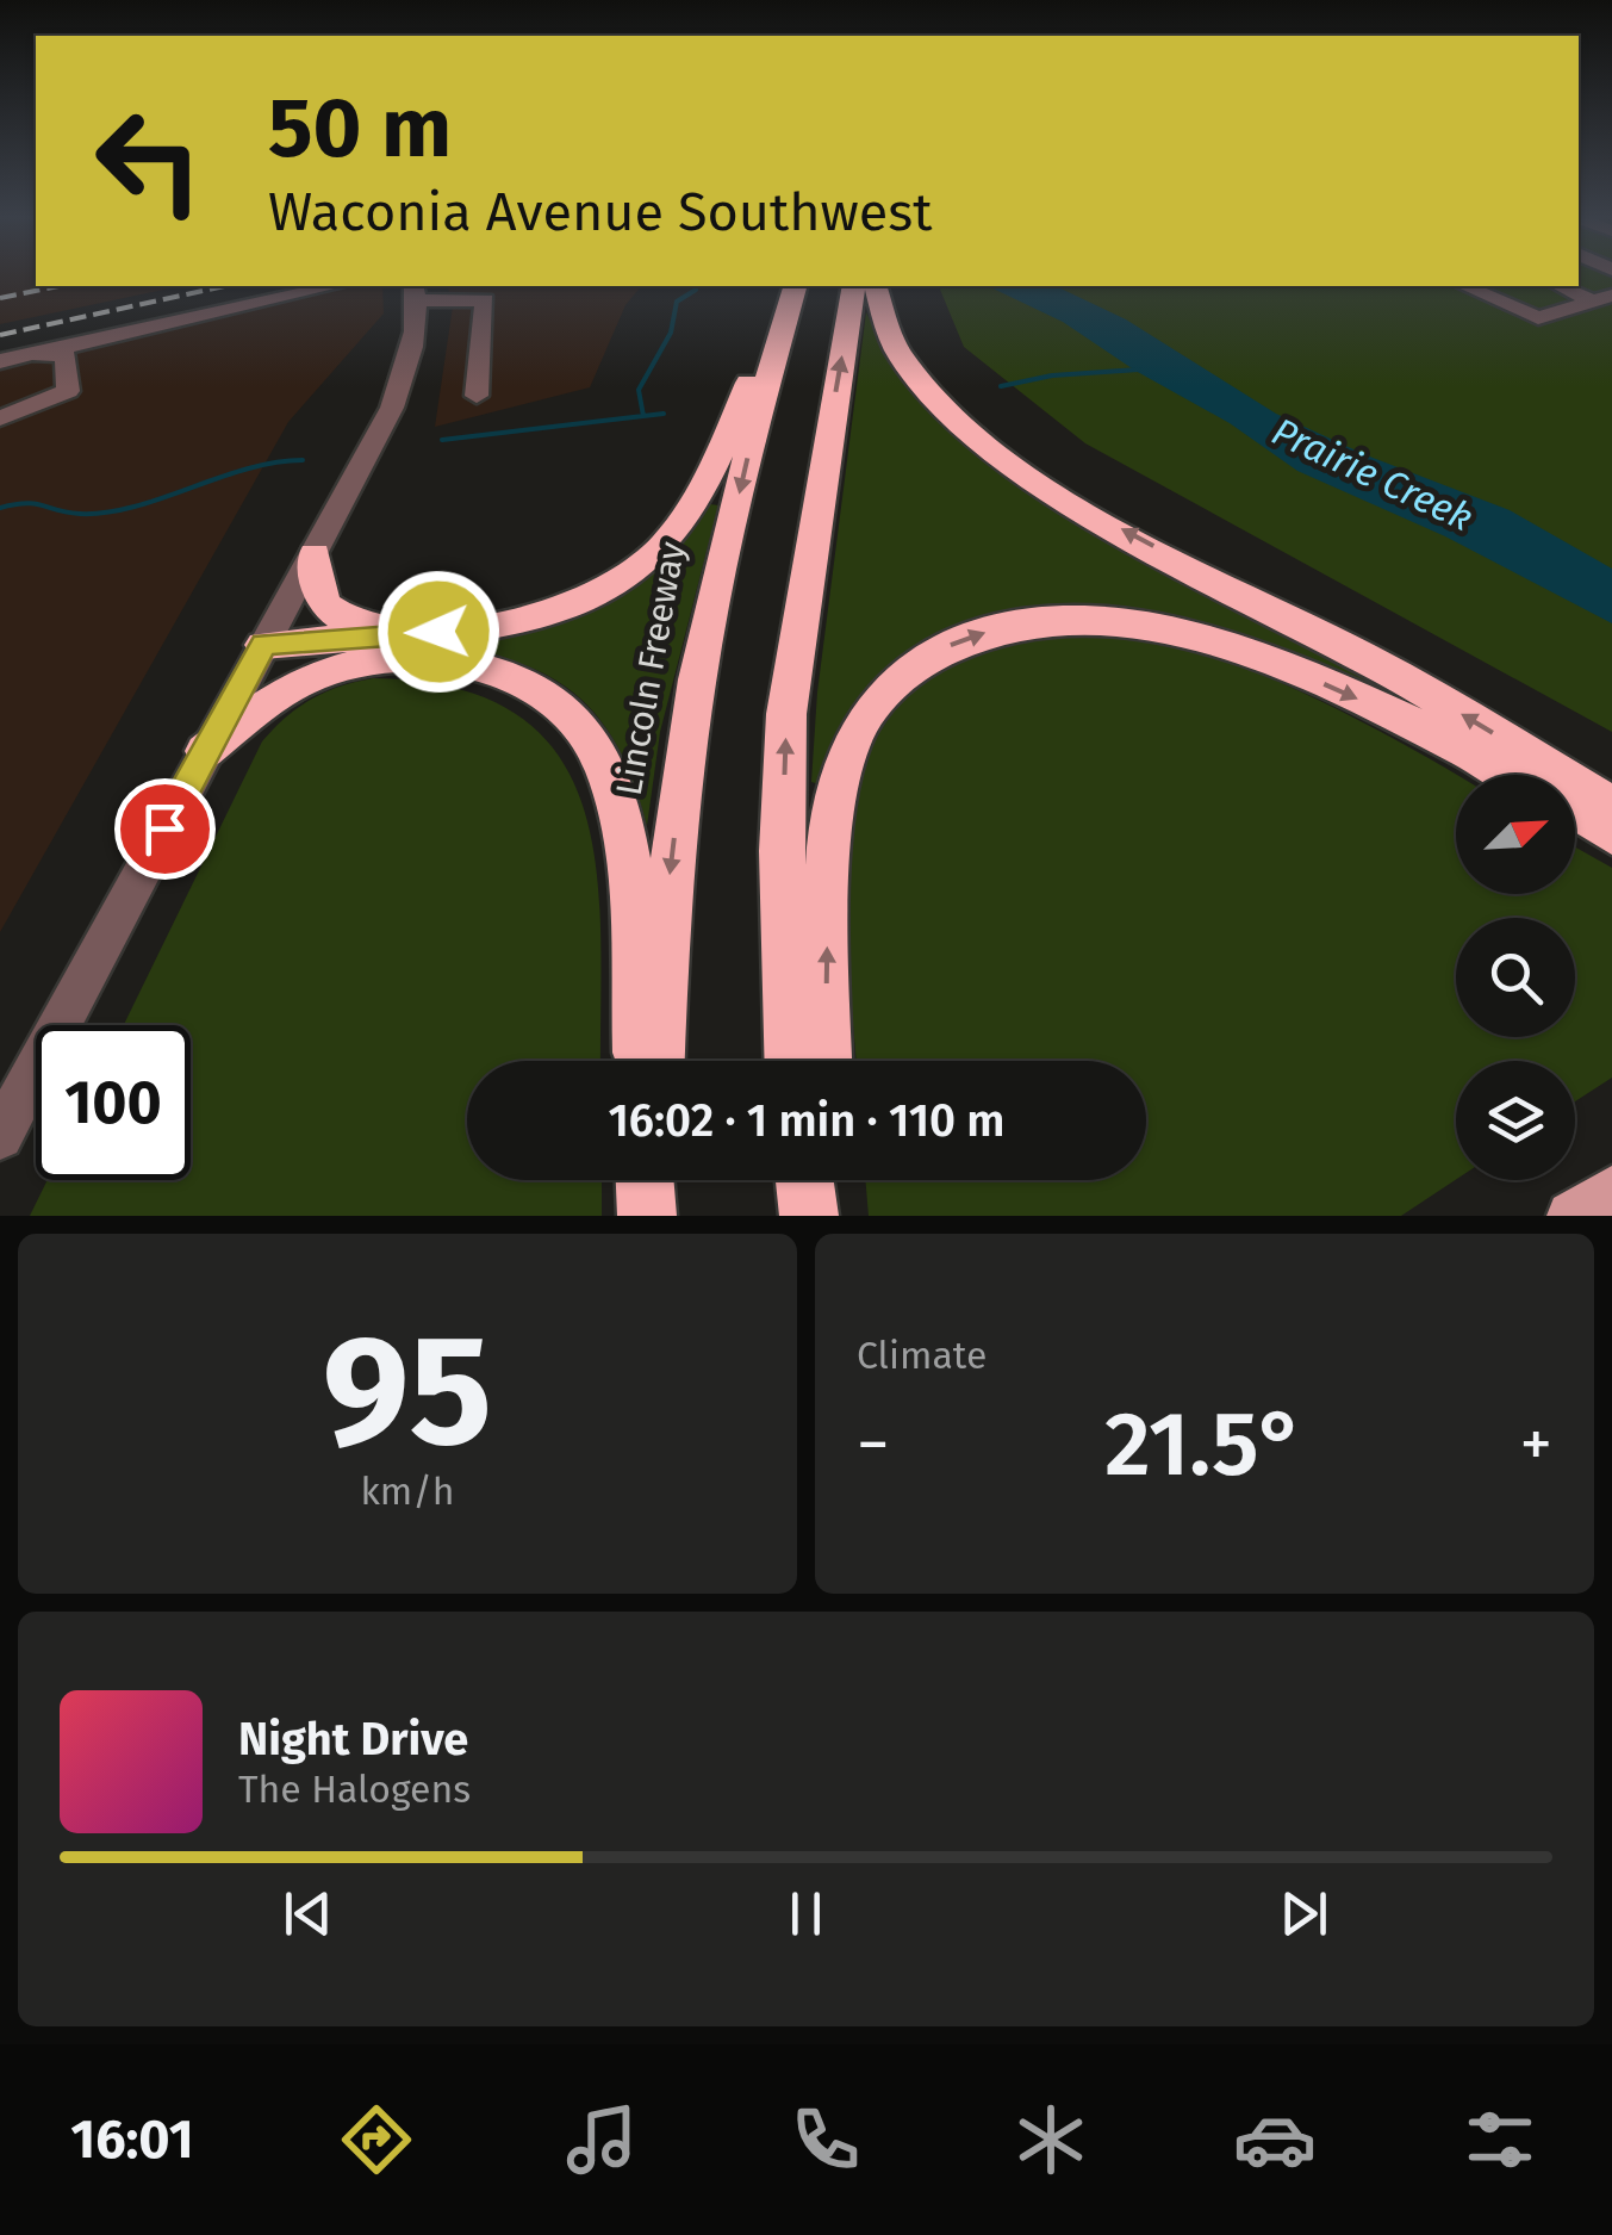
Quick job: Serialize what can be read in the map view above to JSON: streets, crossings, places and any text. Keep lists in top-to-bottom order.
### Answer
{
  "streets": {
    "highway": ["Lincoln Freeway"]
  },
  "water": ["Prairie Creek"],
  "north": "top right",
  "page": {
    "turn": ["50 m", "Waconia Avenue Southwest"],
    "limit": "100",
    "trip": "16:02 · 1 min · 110 m",
    "tile": [
      ["95", "km/h"],
      "Climate"
    ],
    "heat": ["−", "21.5°", "+"],
    "song": ["Night Drive", "The Halogens"],
    "tabs": "16:01"
  }
}
